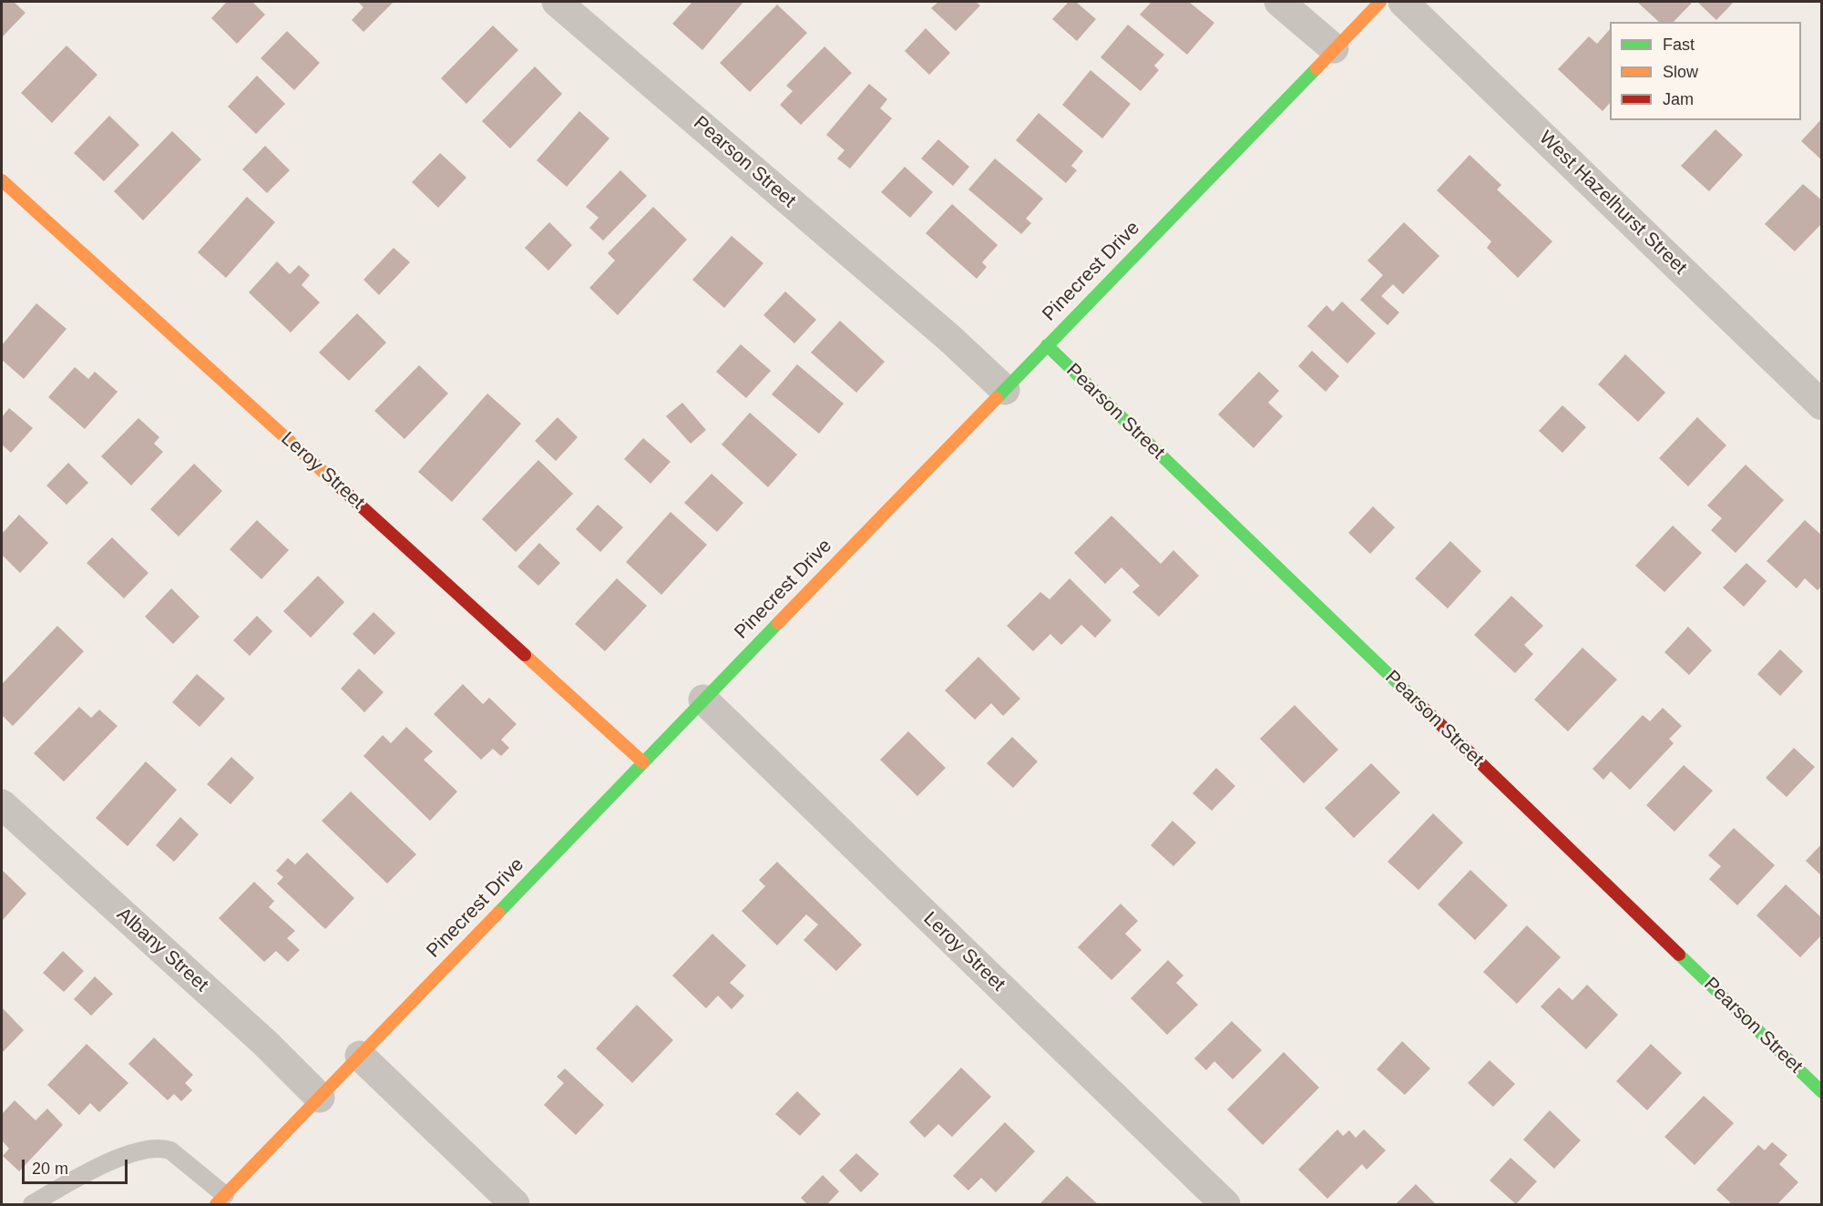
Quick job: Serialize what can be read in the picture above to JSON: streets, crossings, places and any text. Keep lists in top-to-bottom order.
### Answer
{
  "streets": {
    "street": [
      "Pearson Street",
      "West Hazelhurst Street",
      "Pinecrest Drive",
      "Leroy Street",
      "Albany Street"
    ]
  },
  "crossings": [
    ["Pearson Street", "Pinecrest Drive"],
    ["Pinecrest Drive", "Leroy Street"],
    ["Pinecrest Drive", "Albany Street"]
  ],
  "legend": ["Fast", "Slow", "Jam"],
  "scale_bar": "20 m"
}
